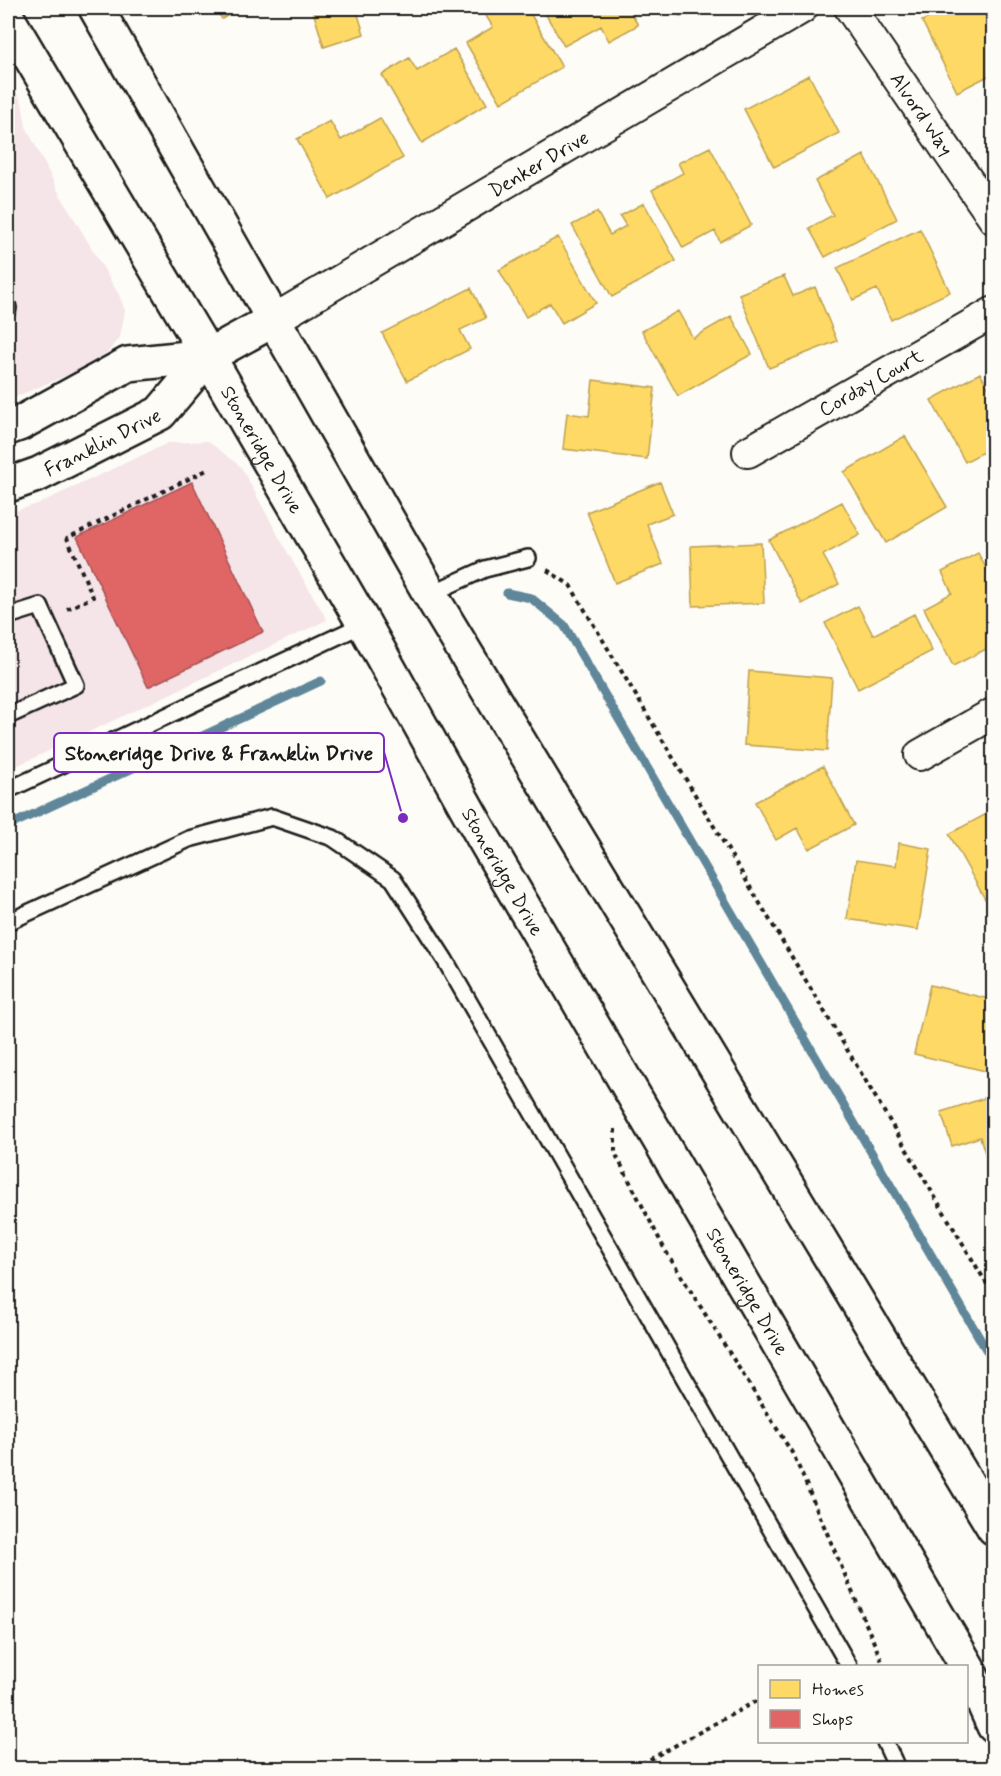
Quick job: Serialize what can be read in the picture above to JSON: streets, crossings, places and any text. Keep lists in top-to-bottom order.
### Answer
{
  "streets": {
    "main road": ["Franklin Drive", "Stoneridge Drive"],
    "street": ["Alvord Way", "Denker Drive", "Corday Court"]
  },
  "crossings": [
    ["Denker Drive", "Franklin Drive"],
    ["Franklin Drive", "Stoneridge Drive"]
  ],
  "places": ["Stoneridge Drive & Franklin Drive"],
  "legend": ["Homes", "Shops"]
}
